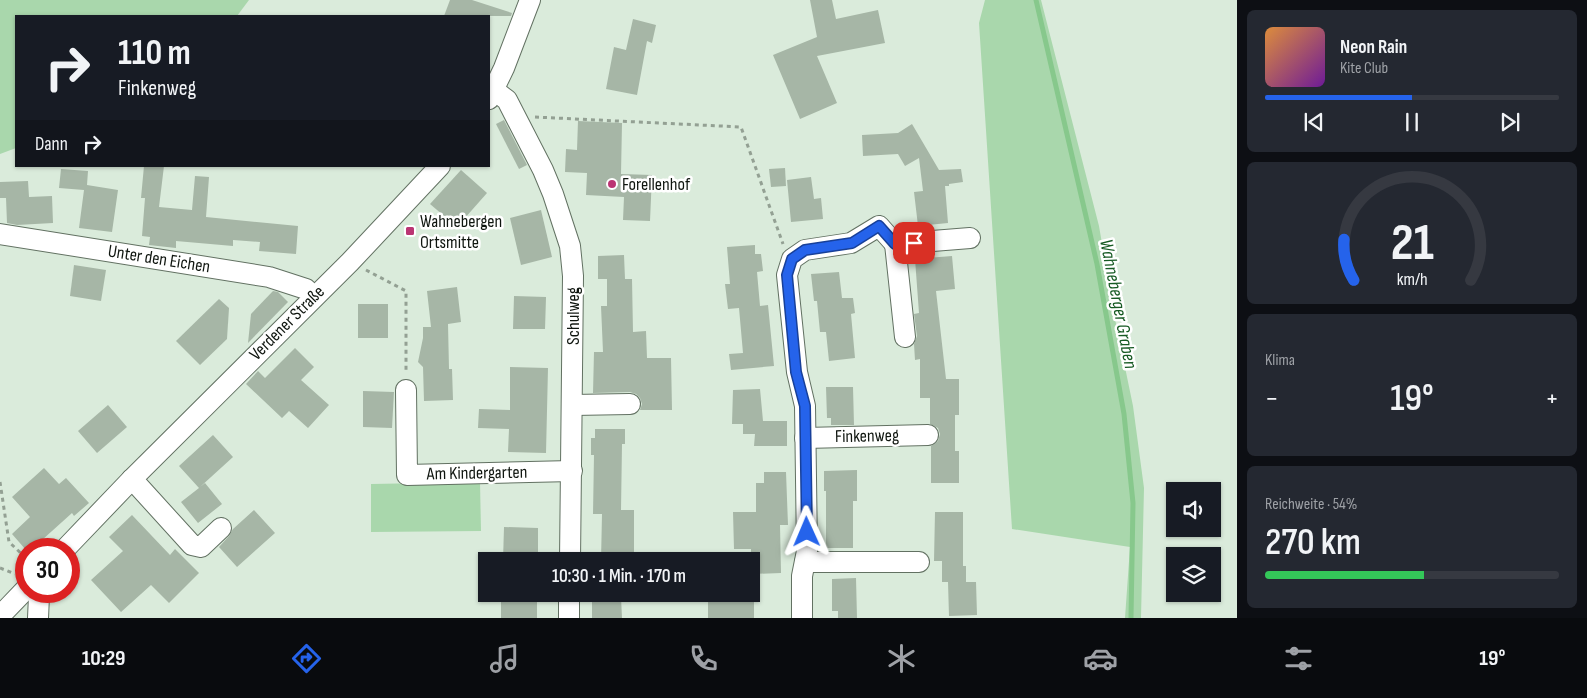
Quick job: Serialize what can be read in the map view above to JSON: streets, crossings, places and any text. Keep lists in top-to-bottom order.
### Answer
{
  "streets": {
    "street": [
      "Unter den Eichen",
      "Schulweg",
      "Verdener Straße",
      "Finkenweg",
      "Am Kindergarten"
    ]
  },
  "crossings": [
    ["Unter den Eichen", "Verdener Straße"],
    ["Schulweg", "Am Kindergarten"]
  ],
  "water": ["Wahneberger Graben"],
  "places": {
    "other": ["Forellenhof"],
    "transit": ["Wahnebergen Ortsmitte"]
  },
  "page": {
    "turn": ["110 m", "Finkenweg"],
    "song": ["Neon Rain", "Kite Club"],
    "then": "Dann",
    "tile": [
      "Klima",
      ["Reichweite · 54%", "270 km"]
    ],
    "heat": ["−", "19°", "+"],
    "limit": "30",
    "trip": "10:30 · 1 Min. · 170 m",
    "tabs": ["10:29", "19°"],
    "gauge": ["21", "km/h"]
  }
}
